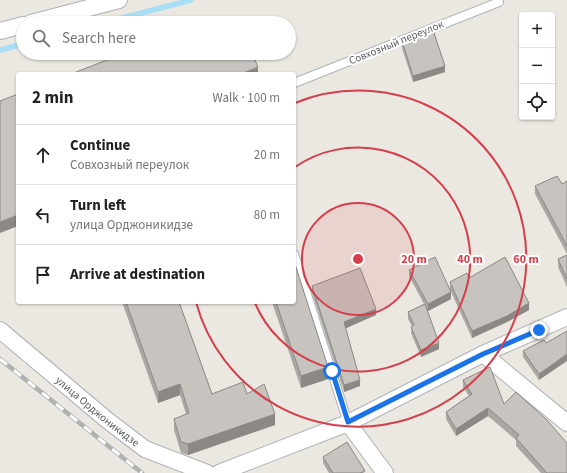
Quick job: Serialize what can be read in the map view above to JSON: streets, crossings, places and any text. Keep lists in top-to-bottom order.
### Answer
{
  "streets": {
    "street": ["улица Орджоникидзе"],
    "lane": ["Совхозный переулок"]
  },
  "page": {
    "map_buttons": ["+", "−"],
    "search": "Search here",
    "heading": ["2 min", "Walk · 100 m"],
    "list": [
      ["Continue", "Совхозный переулок", "20 m"],
      ["Turn left", "улица Орджоникидзе", "80 m"],
      "Arrive at destination"
    ]
  },
  "rings": ["20 m", "40 m", "60 m"]
}
